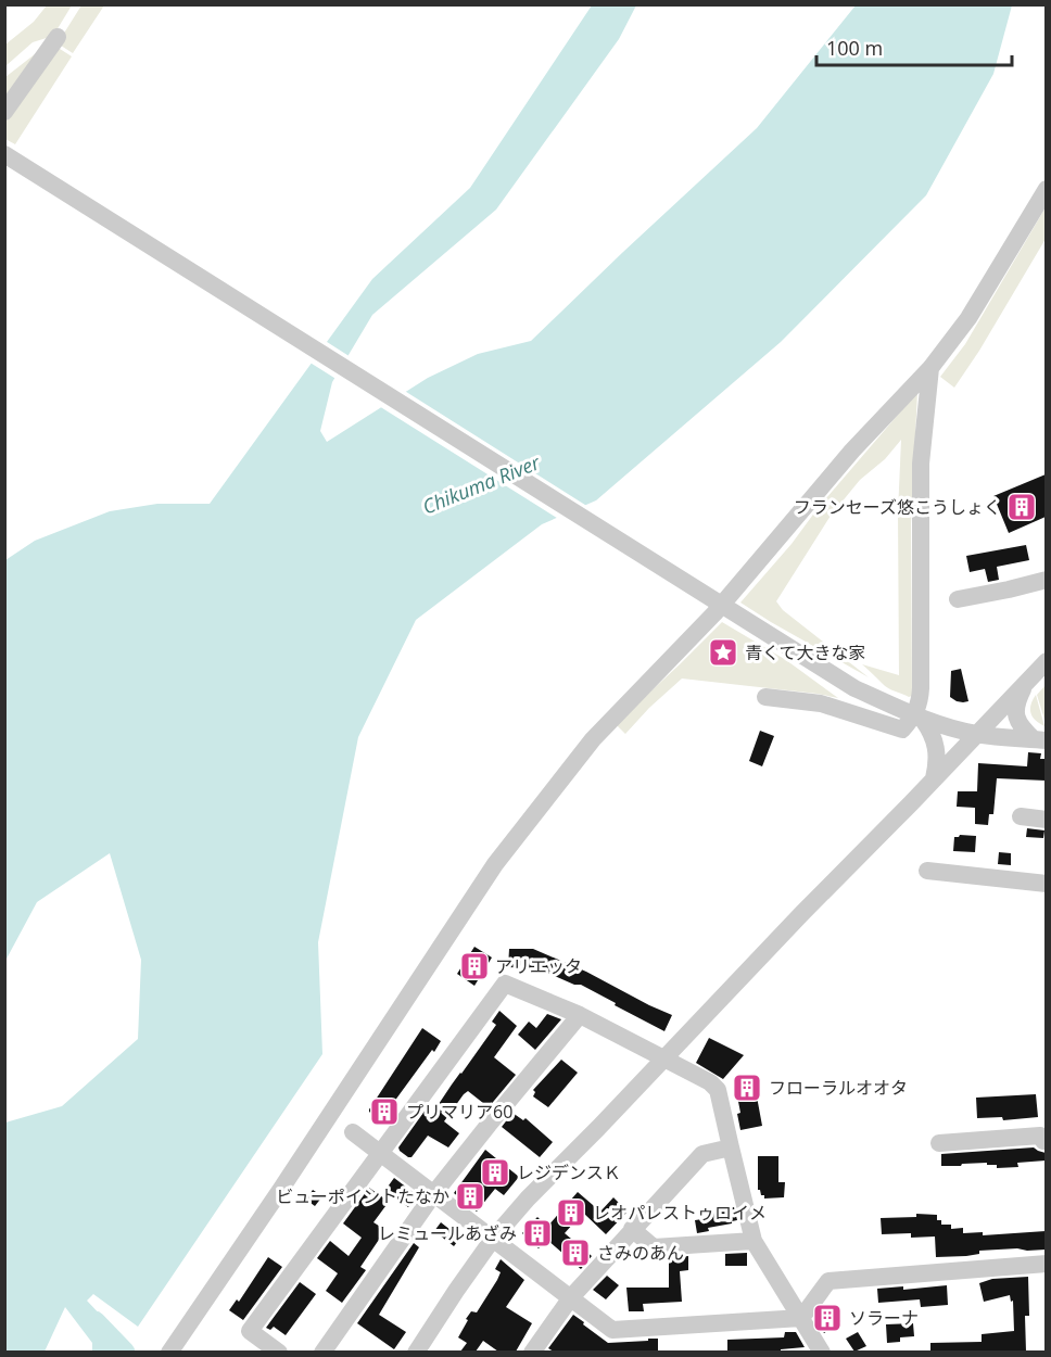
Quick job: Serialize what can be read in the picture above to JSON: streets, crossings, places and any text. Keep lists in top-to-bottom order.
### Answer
{
  "water": ["Chikuma River"],
  "places": {
    "building": [
      "フランセーズ悠こうしょく",
      "アリエッタ",
      "フローラルオオタ",
      "プリマリア60",
      "レジデンスＫ",
      "ビューポイントたなか",
      "レオパレストゥロイメ",
      "レミュールあざみ",
      "さみのあん",
      "ソラーナ"
    ],
    "place": ["青くて大きな家"]
  },
  "scale_bar": "100 m"
}
